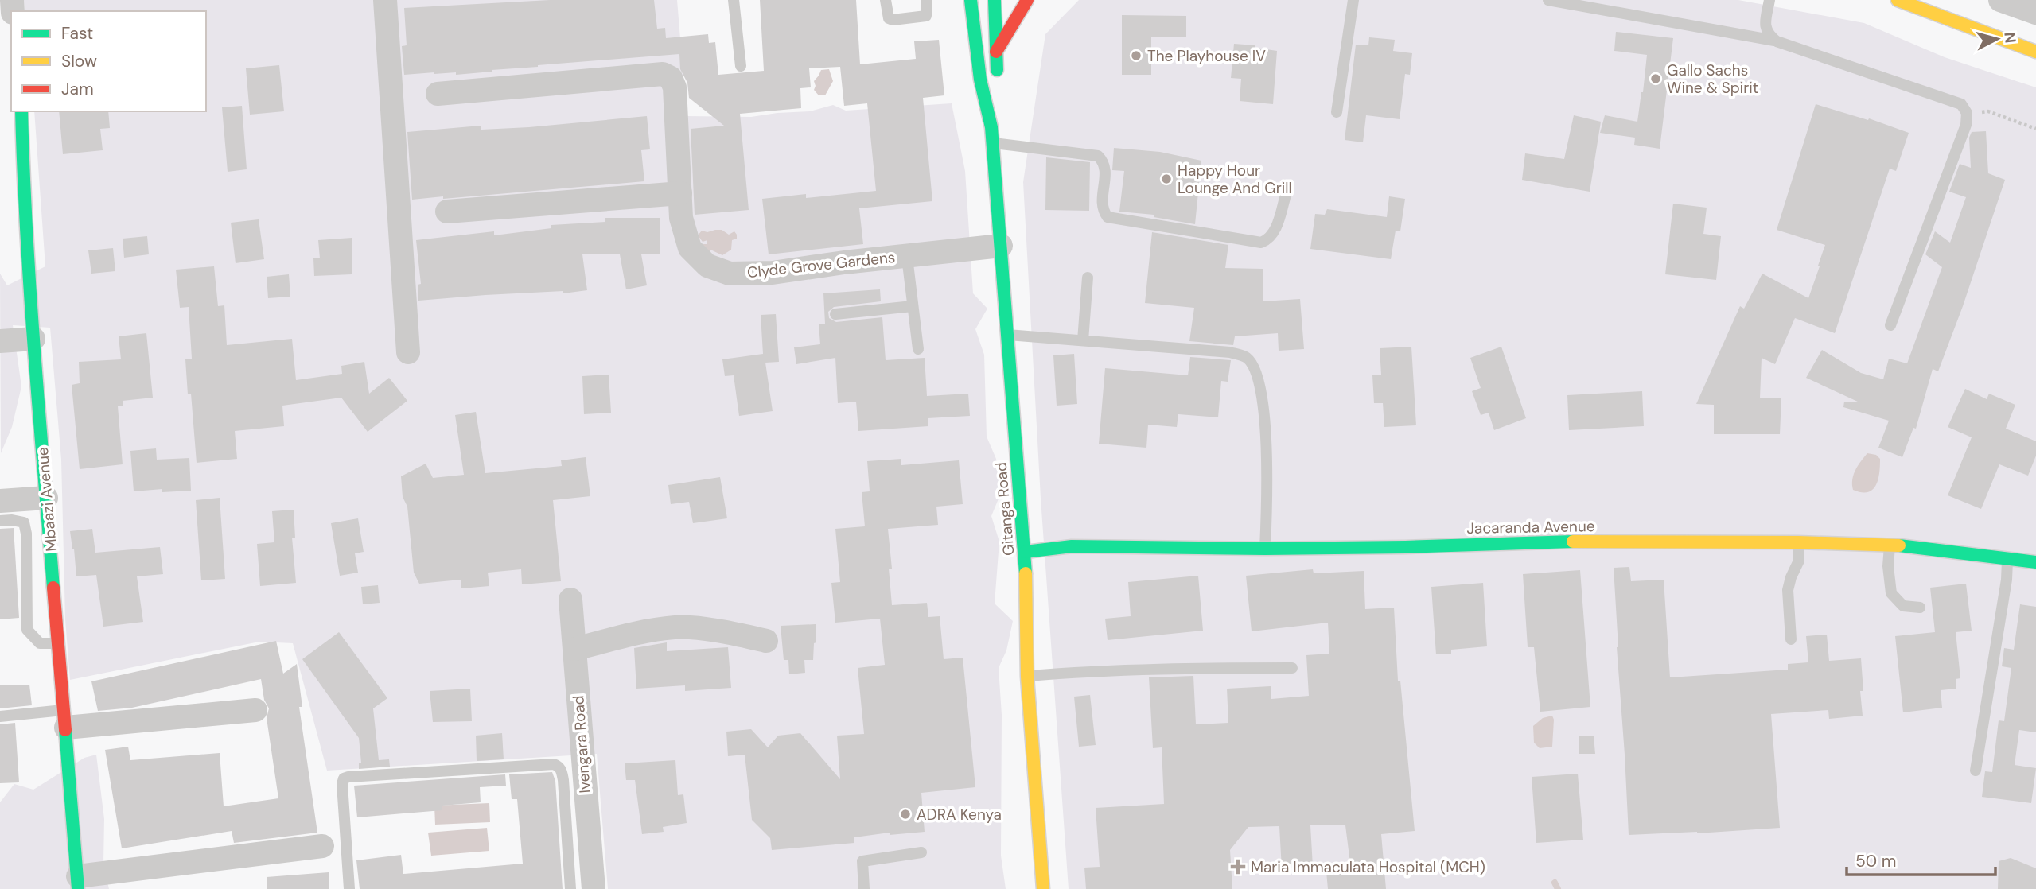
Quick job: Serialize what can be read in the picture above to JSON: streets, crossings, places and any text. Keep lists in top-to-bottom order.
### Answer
{
  "streets": {
    "street": [
      "Clyde Grove Gardens",
      "Mbaazi Avenue",
      "Gitanga Road",
      "Jacaranda Avenue",
      "Ivengara Road"
    ]
  },
  "crossings": [
    ["Clyde Grove Gardens", "Gitanga Road"],
    ["Gitanga Road", "Jacaranda Avenue"]
  ],
  "places": {
    "other": [
      "The Playhouse IV",
      "Gallo Sachs Wine & Spirit",
      "Happy Hour Lounge And Grill",
      "ADRA Kenya"
    ],
    "health": ["Maria Immaculata Hospital (MCH)"]
  },
  "legend": ["Fast", "Slow", "Jam"],
  "scale_bar": "50 m",
  "north": "right"
}
